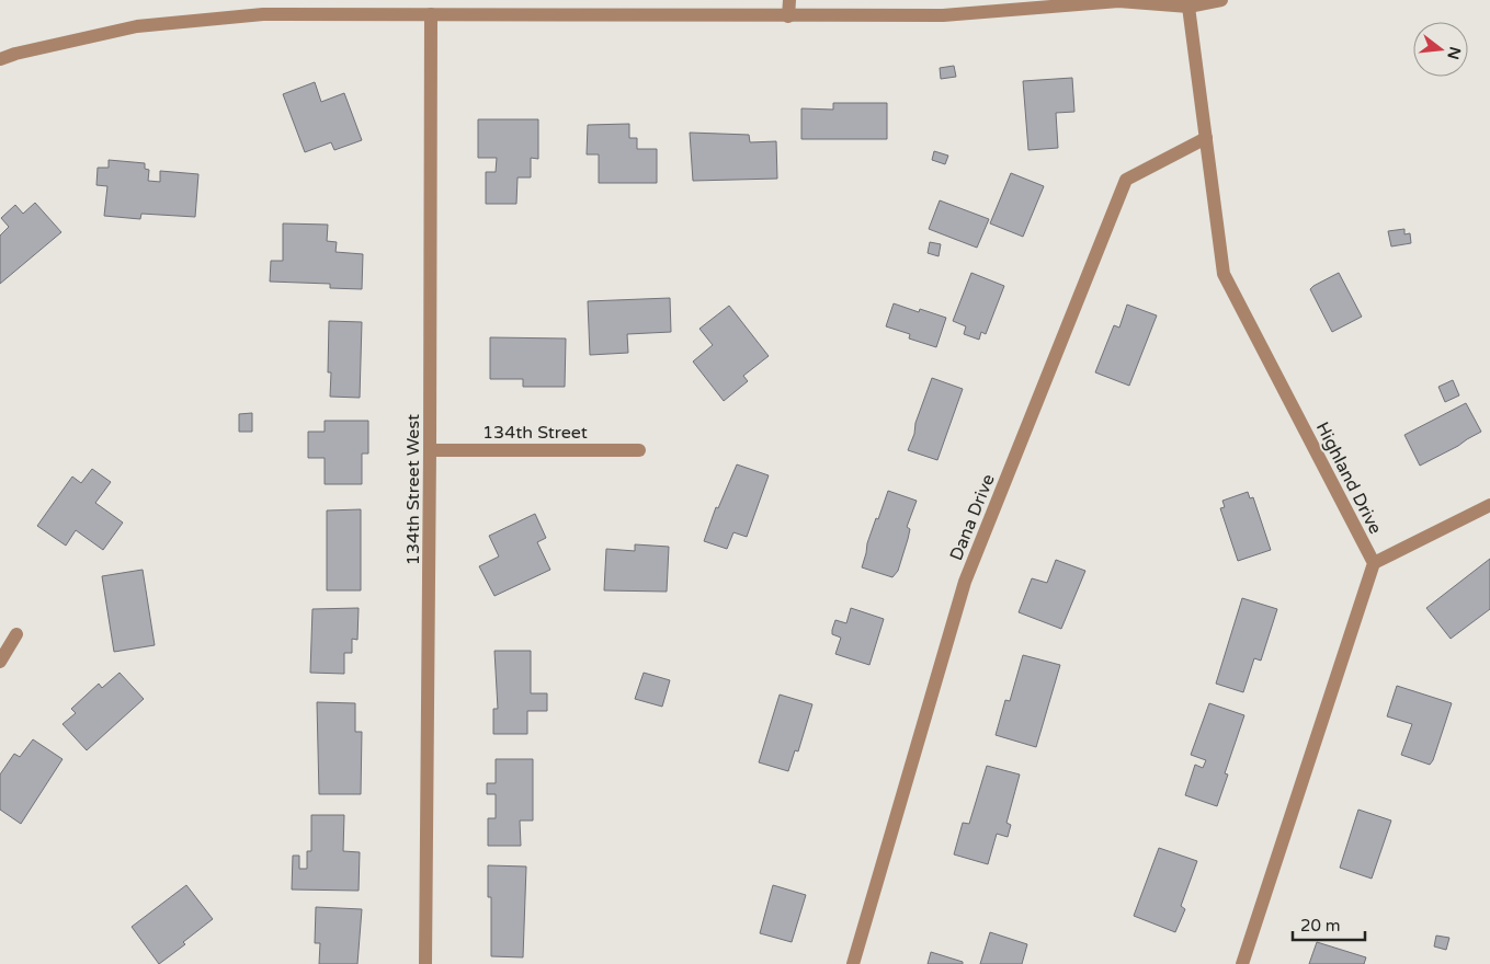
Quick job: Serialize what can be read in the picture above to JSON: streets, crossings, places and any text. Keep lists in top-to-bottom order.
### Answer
{
  "streets": {
    "street": [
      "134th Street",
      "Highland Drive",
      "134th Street West",
      "Dana Drive"
    ]
  },
  "crossings": [
    ["134th Street", "134th Street West"],
    ["Highland Drive", "Dana Drive"]
  ],
  "scale_bar": "20 m",
  "north": "right"
}
